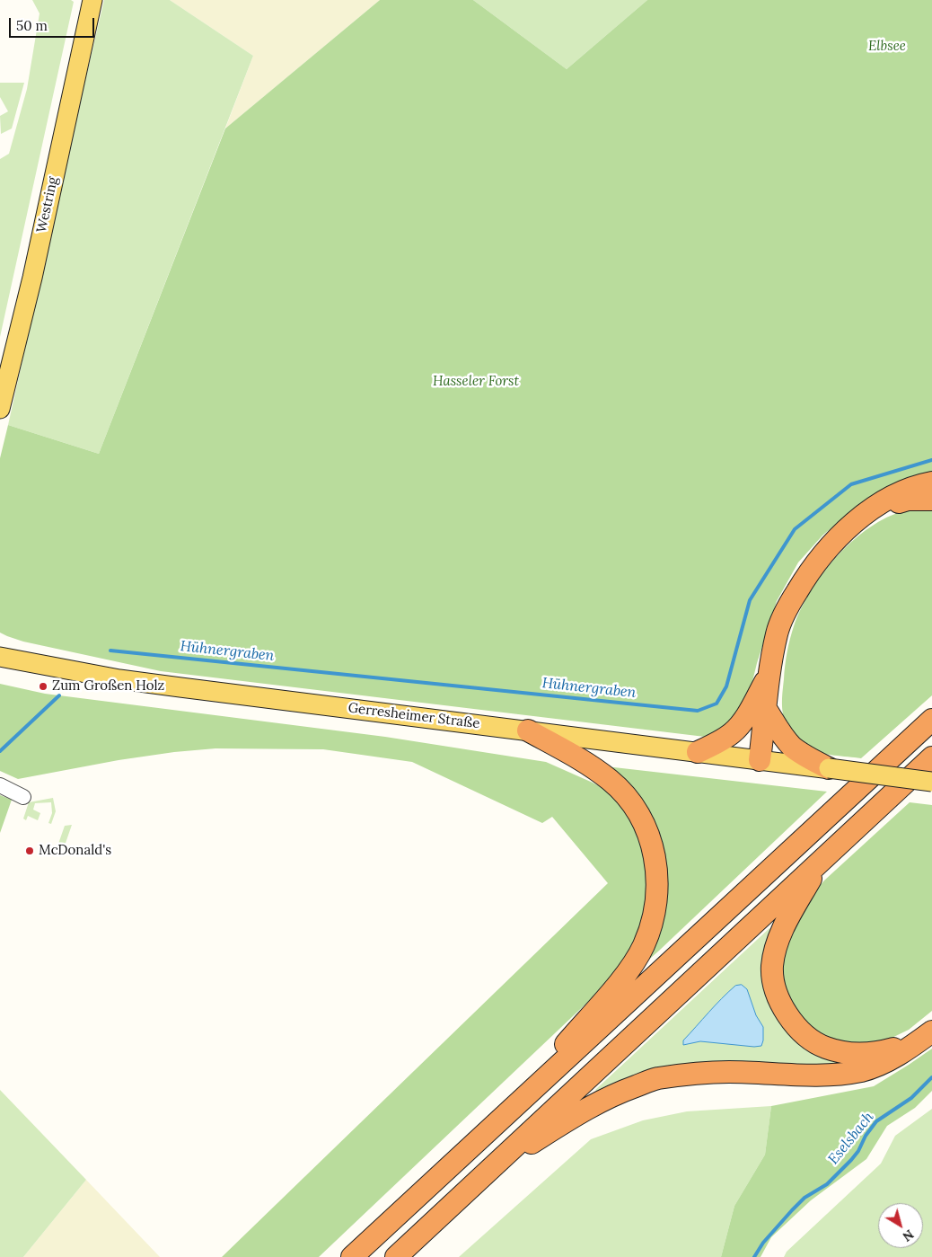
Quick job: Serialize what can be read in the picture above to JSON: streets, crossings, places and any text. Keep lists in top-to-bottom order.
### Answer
{
  "streets": {
    "main road": ["Westring", "Gerresheimer Straße"]
  },
  "water": ["Hühnergraben", "Eselsbach"],
  "parks": ["Elbsee", "Hasseler Forst"],
  "places": ["Zum Großen Holz", "McDonald's"],
  "scale_bar": "50 m",
  "north": "bottom right"
}
